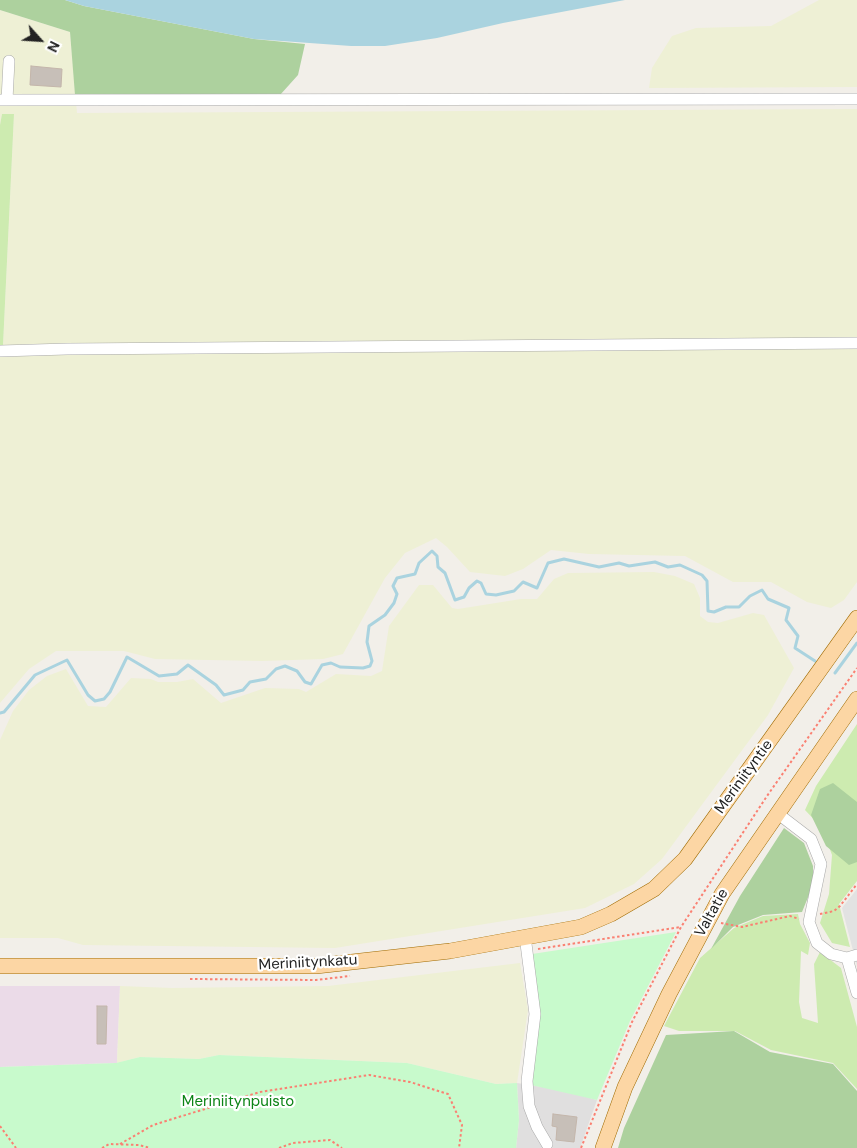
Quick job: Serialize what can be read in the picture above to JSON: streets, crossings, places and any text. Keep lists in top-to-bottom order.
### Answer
{
  "streets": {
    "main road": ["Meriniityntie", "Valtatie", "Meriniitynkatu"]
  },
  "crossings": [
    ["Meriniityntie", "Meriniitynkatu"]
  ],
  "parks": ["Meriniitynpuisto"],
  "north": "bottom right"
}
